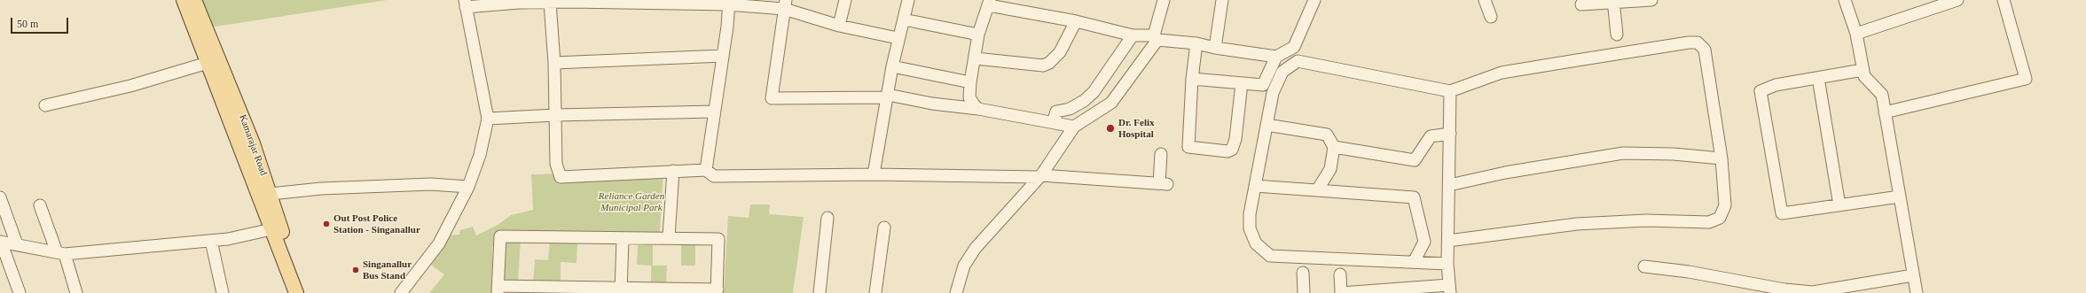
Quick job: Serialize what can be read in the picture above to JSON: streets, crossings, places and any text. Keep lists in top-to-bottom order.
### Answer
{
  "streets": {
    "main road": ["Kamarajar Road"]
  },
  "parks": ["Reliance Garden Municipal Park"],
  "places": ["Dr. Felix Hospital", "Out Post Police Station - Singanallur", "Singanallur Bus Stand"],
  "scale_bar": "50 m"
}
